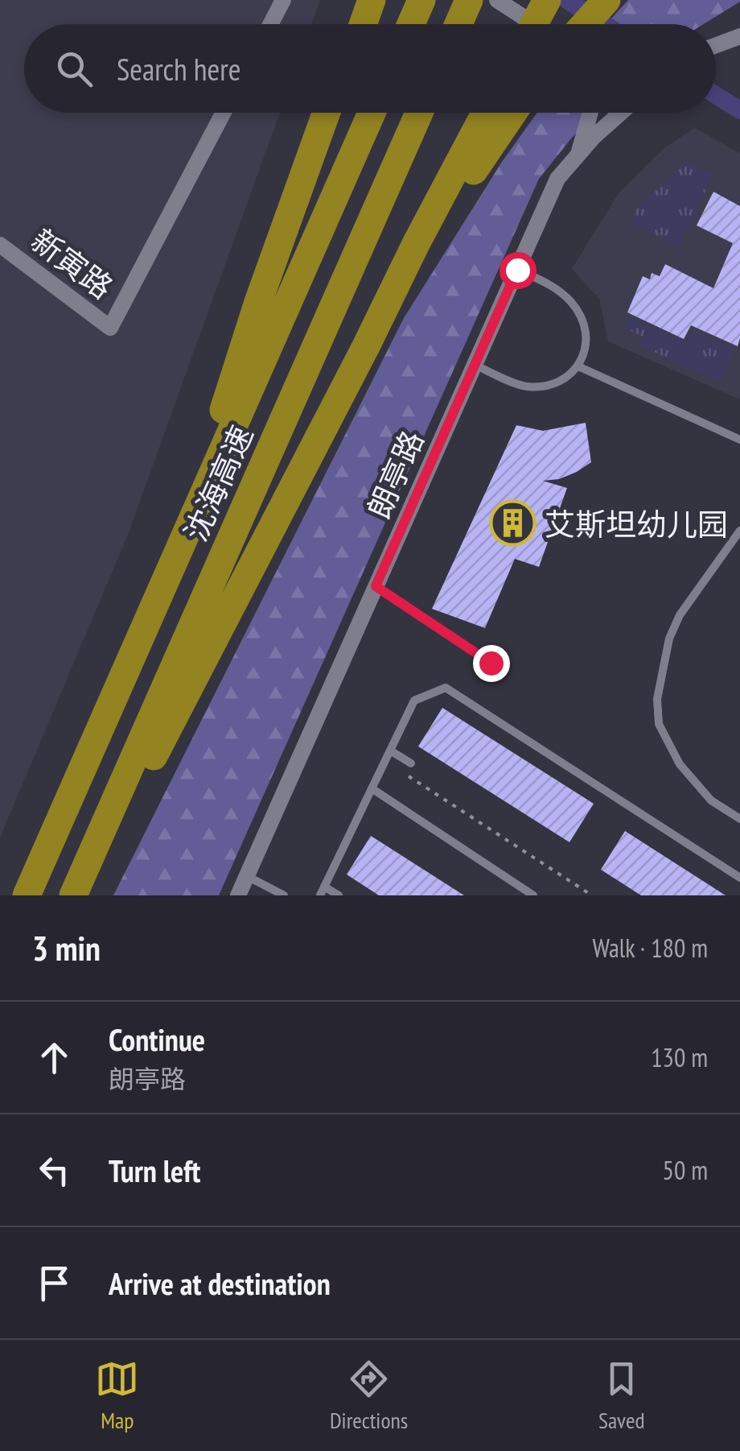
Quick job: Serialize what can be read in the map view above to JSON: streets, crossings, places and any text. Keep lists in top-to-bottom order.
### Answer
{
  "streets": {
    "highway": ["沈海高速"],
    "street": ["新寅路", "朗亭路"]
  },
  "places": {
    "building": ["艾斯坦幼儿园"]
  },
  "page": {
    "search": "Search here",
    "heading": ["3 min", "Walk · 180 m"],
    "list": [
      ["Continue", "朗亭路", "130 m"],
      ["Turn left", "50 m"],
      "Arrive at destination"
    ],
    "nav": ["Map", "Directions", "Saved"]
  }
}
